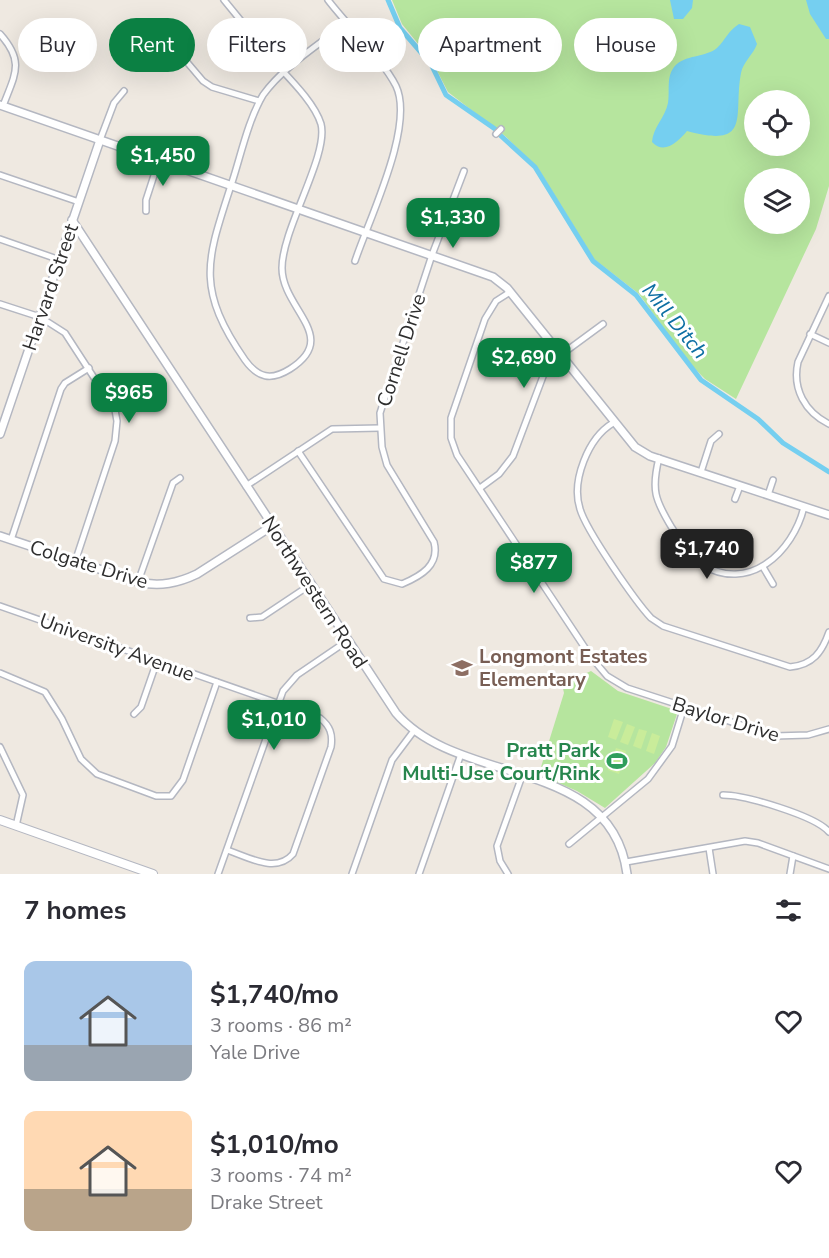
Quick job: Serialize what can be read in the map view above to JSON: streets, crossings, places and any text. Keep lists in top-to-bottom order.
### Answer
{
  "streets": {
    "street": [
      "Harvard Street",
      "Cornell Drive",
      "Colgate Drive",
      "Northwestern Road",
      "University Avenue",
      "Baylor Drive"
    ]
  },
  "crossings": [
    ["Harvard Street", "Northwestern Road"],
    ["Colgate Drive", "Northwestern Road"]
  ],
  "water": ["Mill Ditch"],
  "places": {
    "school or university": ["Longmont Estates Elementary"],
    "sports": ["Pratt Park Multi-Use Court/Rink"]
  },
  "page": {
    "chip": [
      "Buy",
      "Rent",
      "Filters",
      "New",
      "Apartment",
      "House"
    ],
    "price": [
      "$1,450",
      "$1,330",
      "$2,690",
      "$965",
      "$1,740",
      "$877",
      "$1,010"
    ],
    "heading": "7 homes",
    "list": [
      {
        "name": "$1,740/mo",
        "note": "3 rooms · 86 m² · Yale Drive"
      },
      {
        "name": "$1,010/mo",
        "note": "3 rooms · 74 m² · Drake Street"
      }
    ]
  }
}
